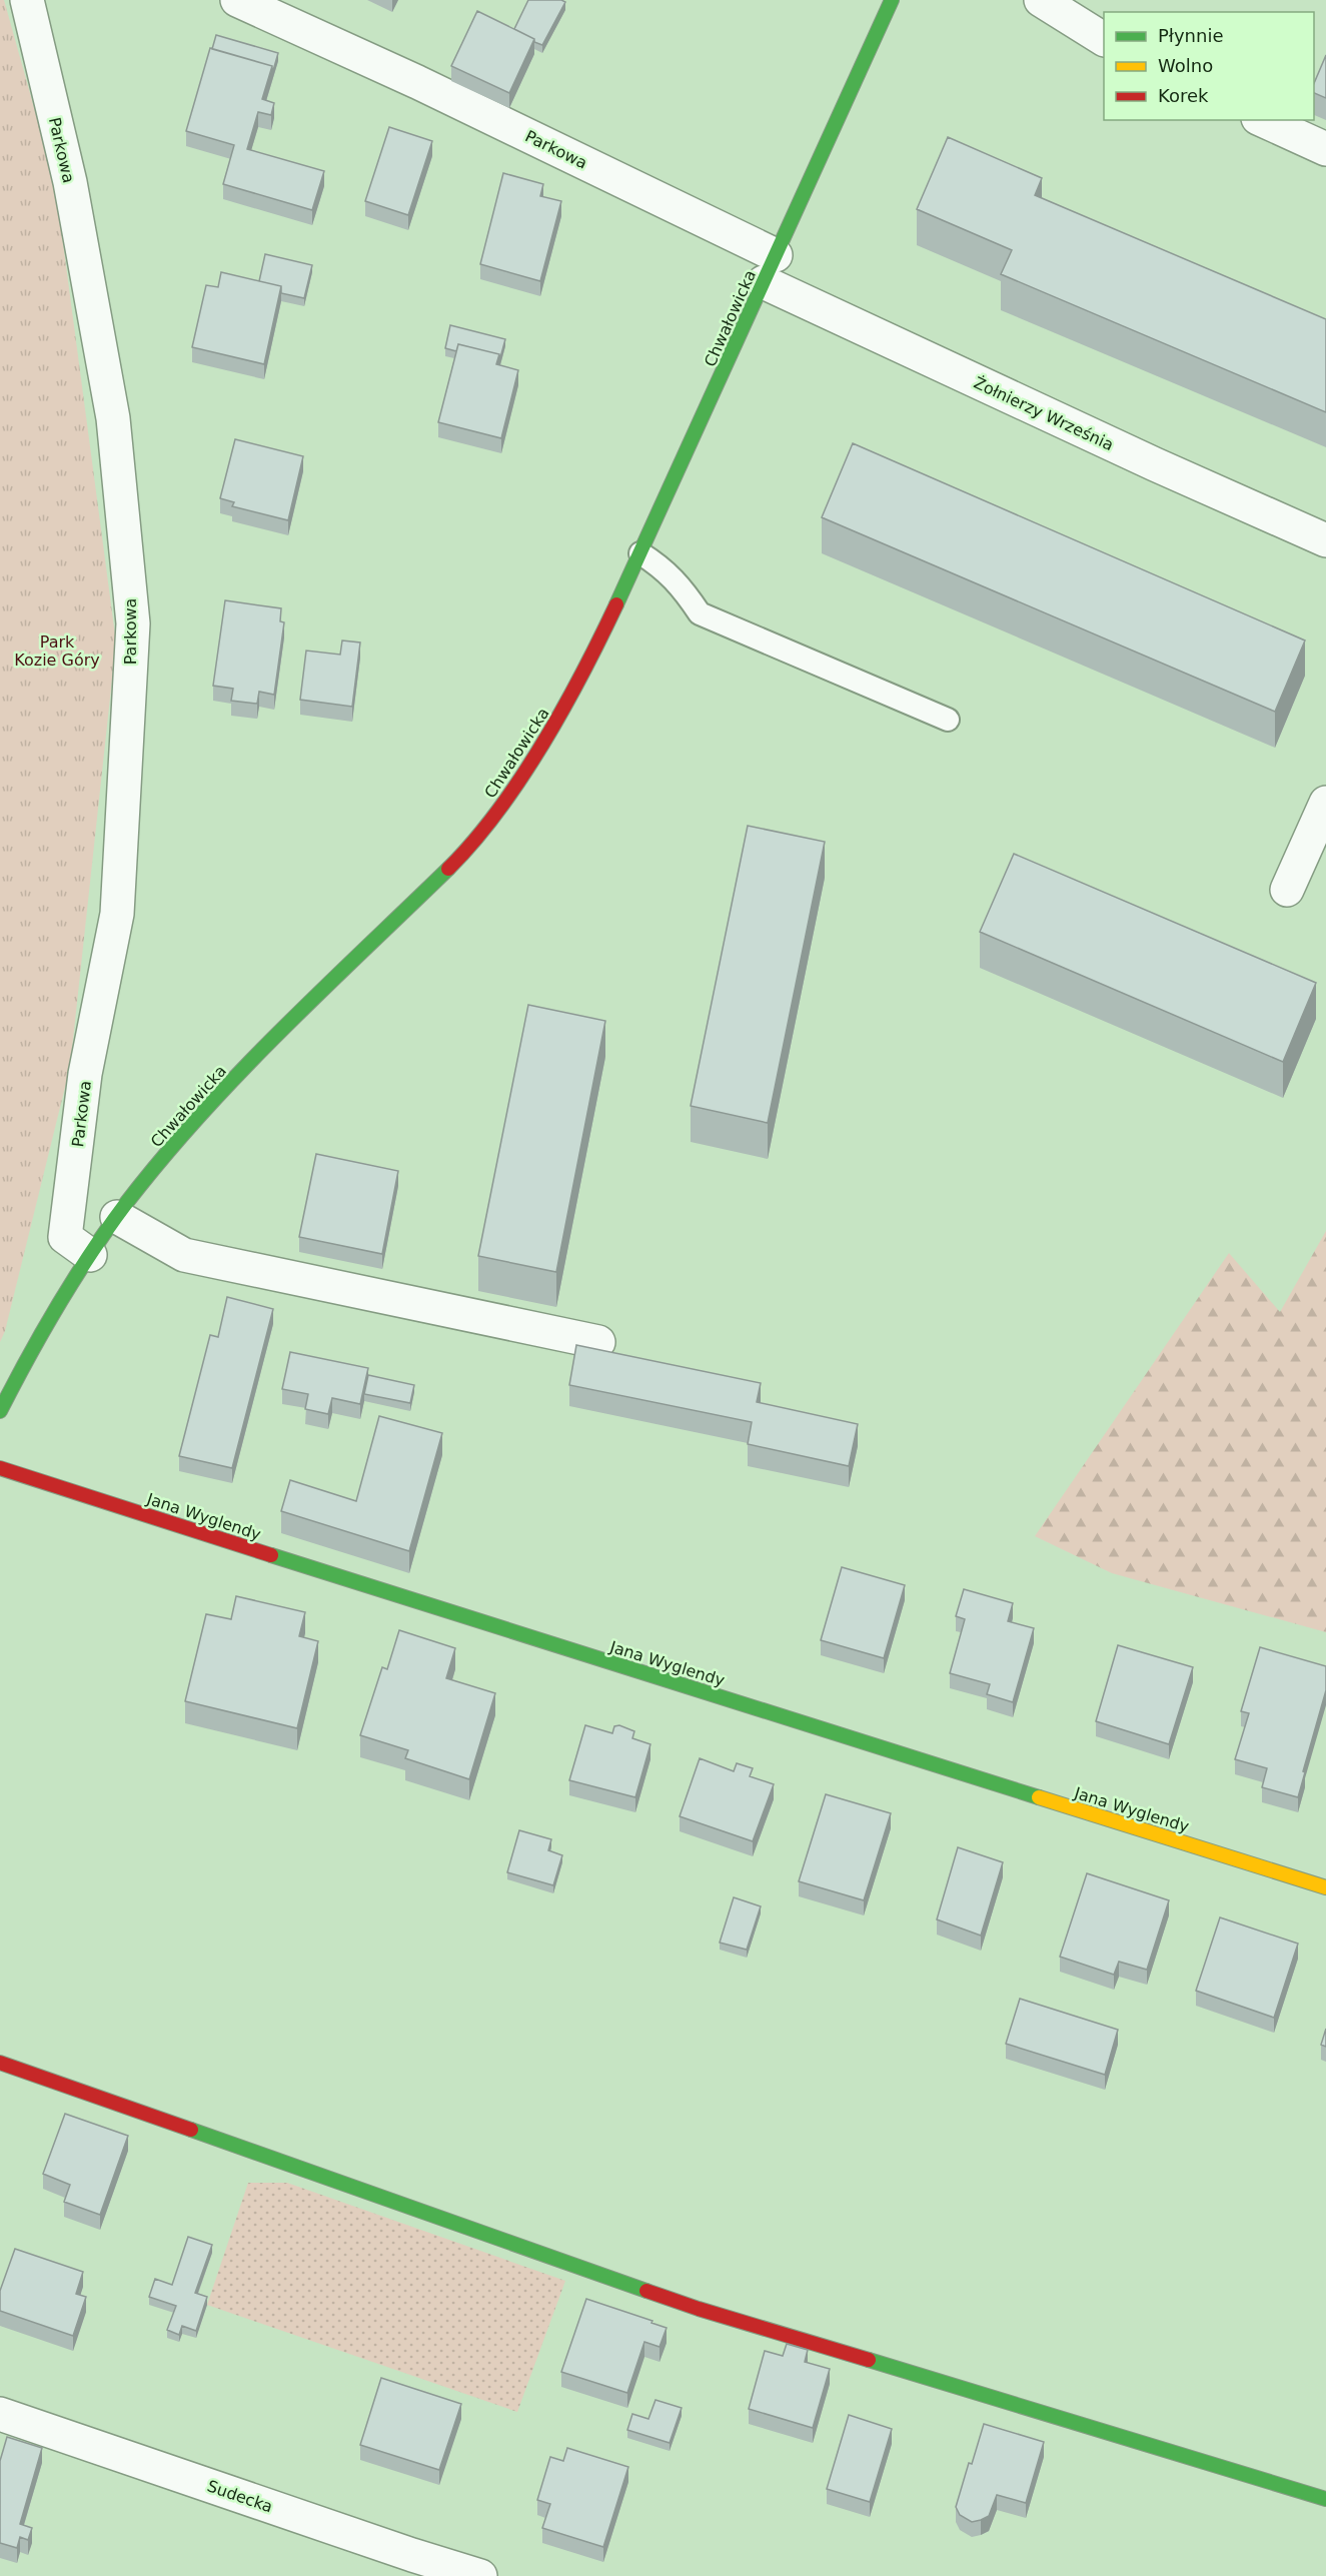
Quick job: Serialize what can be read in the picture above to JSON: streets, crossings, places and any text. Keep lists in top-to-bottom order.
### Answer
{
  "streets": {
    "street": [
      "Parkowa",
      "Chwałowicka",
      "Żołnierzy Września",
      "Jana Wyglendy",
      "Sudecka"
    ]
  },
  "crossings": [
    ["Parkowa", "Chwałowicka"],
    ["Parkowa", "Żołnierzy Września"],
    ["Chwałowicka", "Żołnierzy Września"]
  ],
  "parks": ["Park Kozie Góry"],
  "legend": ["Płynnie", "Wolno", "Korek"]
}
